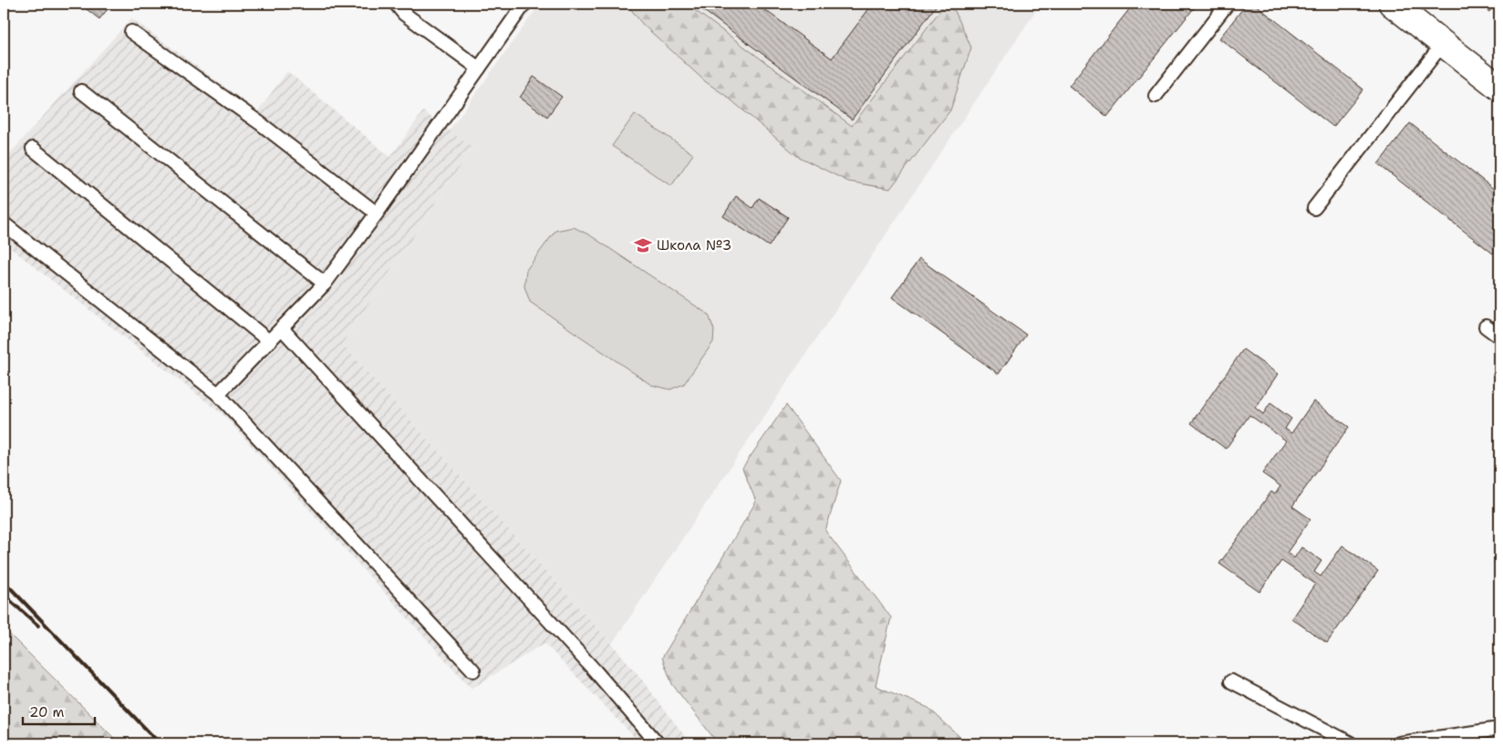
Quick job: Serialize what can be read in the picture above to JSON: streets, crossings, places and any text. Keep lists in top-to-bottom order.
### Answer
{
  "places": {
    "school or university": ["Школа №3"]
  },
  "scale_bar": "20 m"
}
